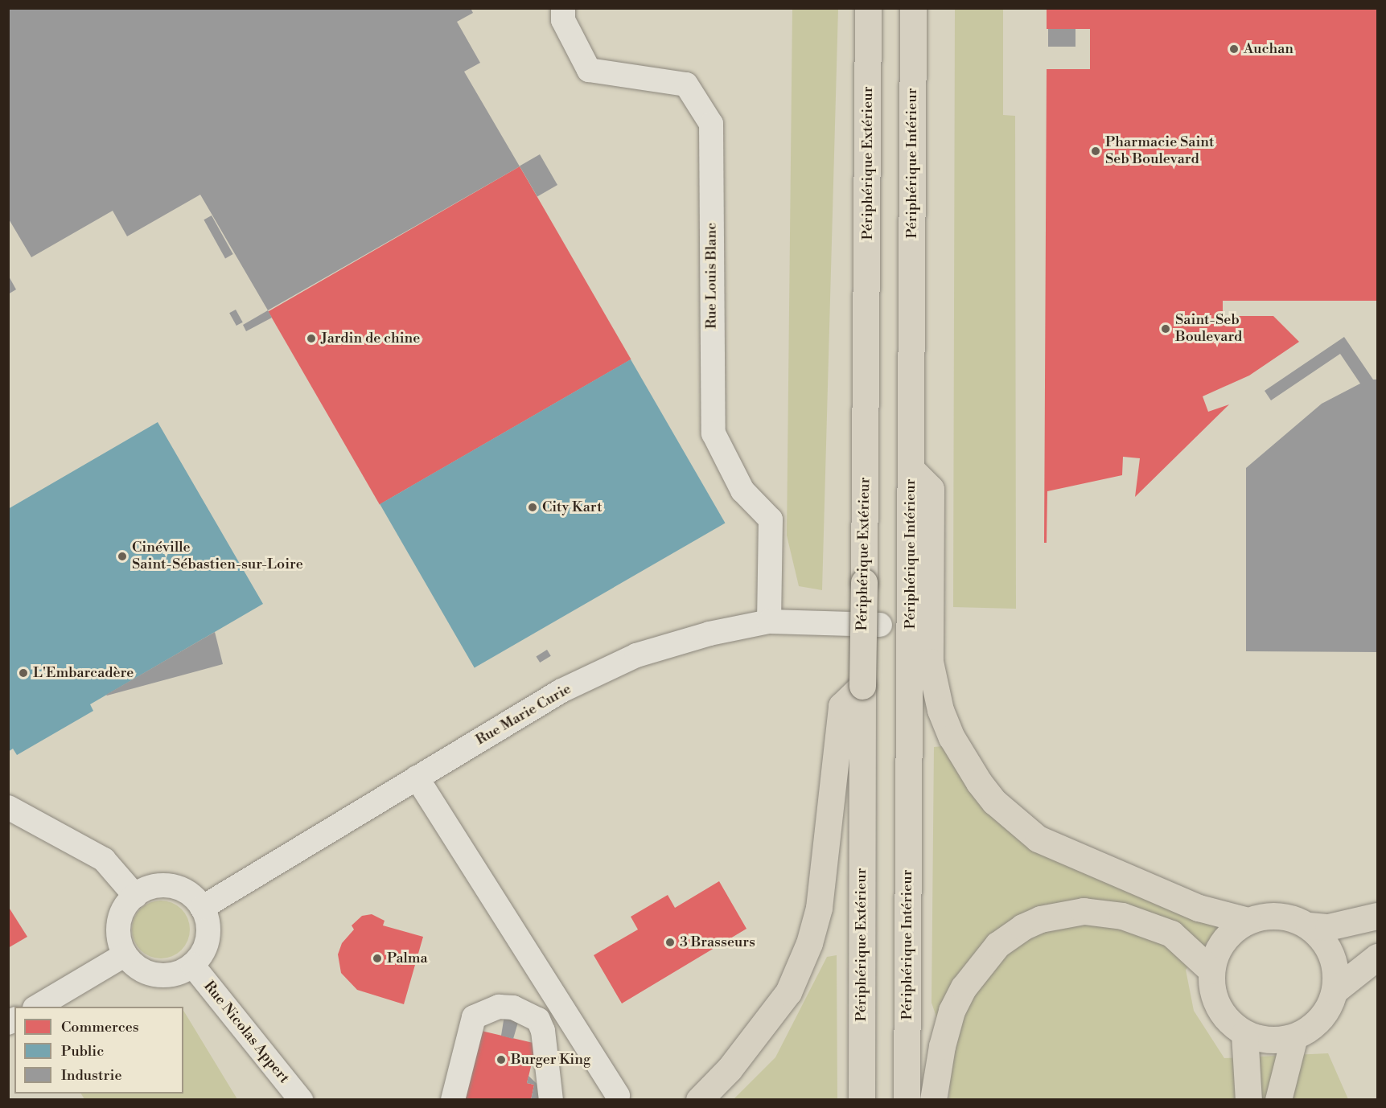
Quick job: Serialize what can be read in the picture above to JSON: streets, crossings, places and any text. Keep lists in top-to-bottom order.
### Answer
{
  "streets": {
    "main road": ["Périphérique Extérieur", "Périphérique Intérieur"],
    "street": ["Rue Louis Blanc", "Rue Marie Curie", "Rue Nicolas Appert"]
  },
  "crossings": [
    ["Rue Louis Blanc", "Rue Marie Curie"],
    ["Rue Marie Curie", "Rue Nicolas Appert"]
  ],
  "places": [
    "Auchan",
    "Pharmacie Saint Seb Boulevard",
    "Saint-Seb Boulevard",
    "Jardin de chine",
    "City Kart",
    "Cinéville Saint-Sébastien-sur-Loire",
    "L'Embarcadère",
    "3 Brasseurs",
    "Palma",
    "Burger King"
  ],
  "legend": ["Commerces", "Public", "Industrie"]
}
